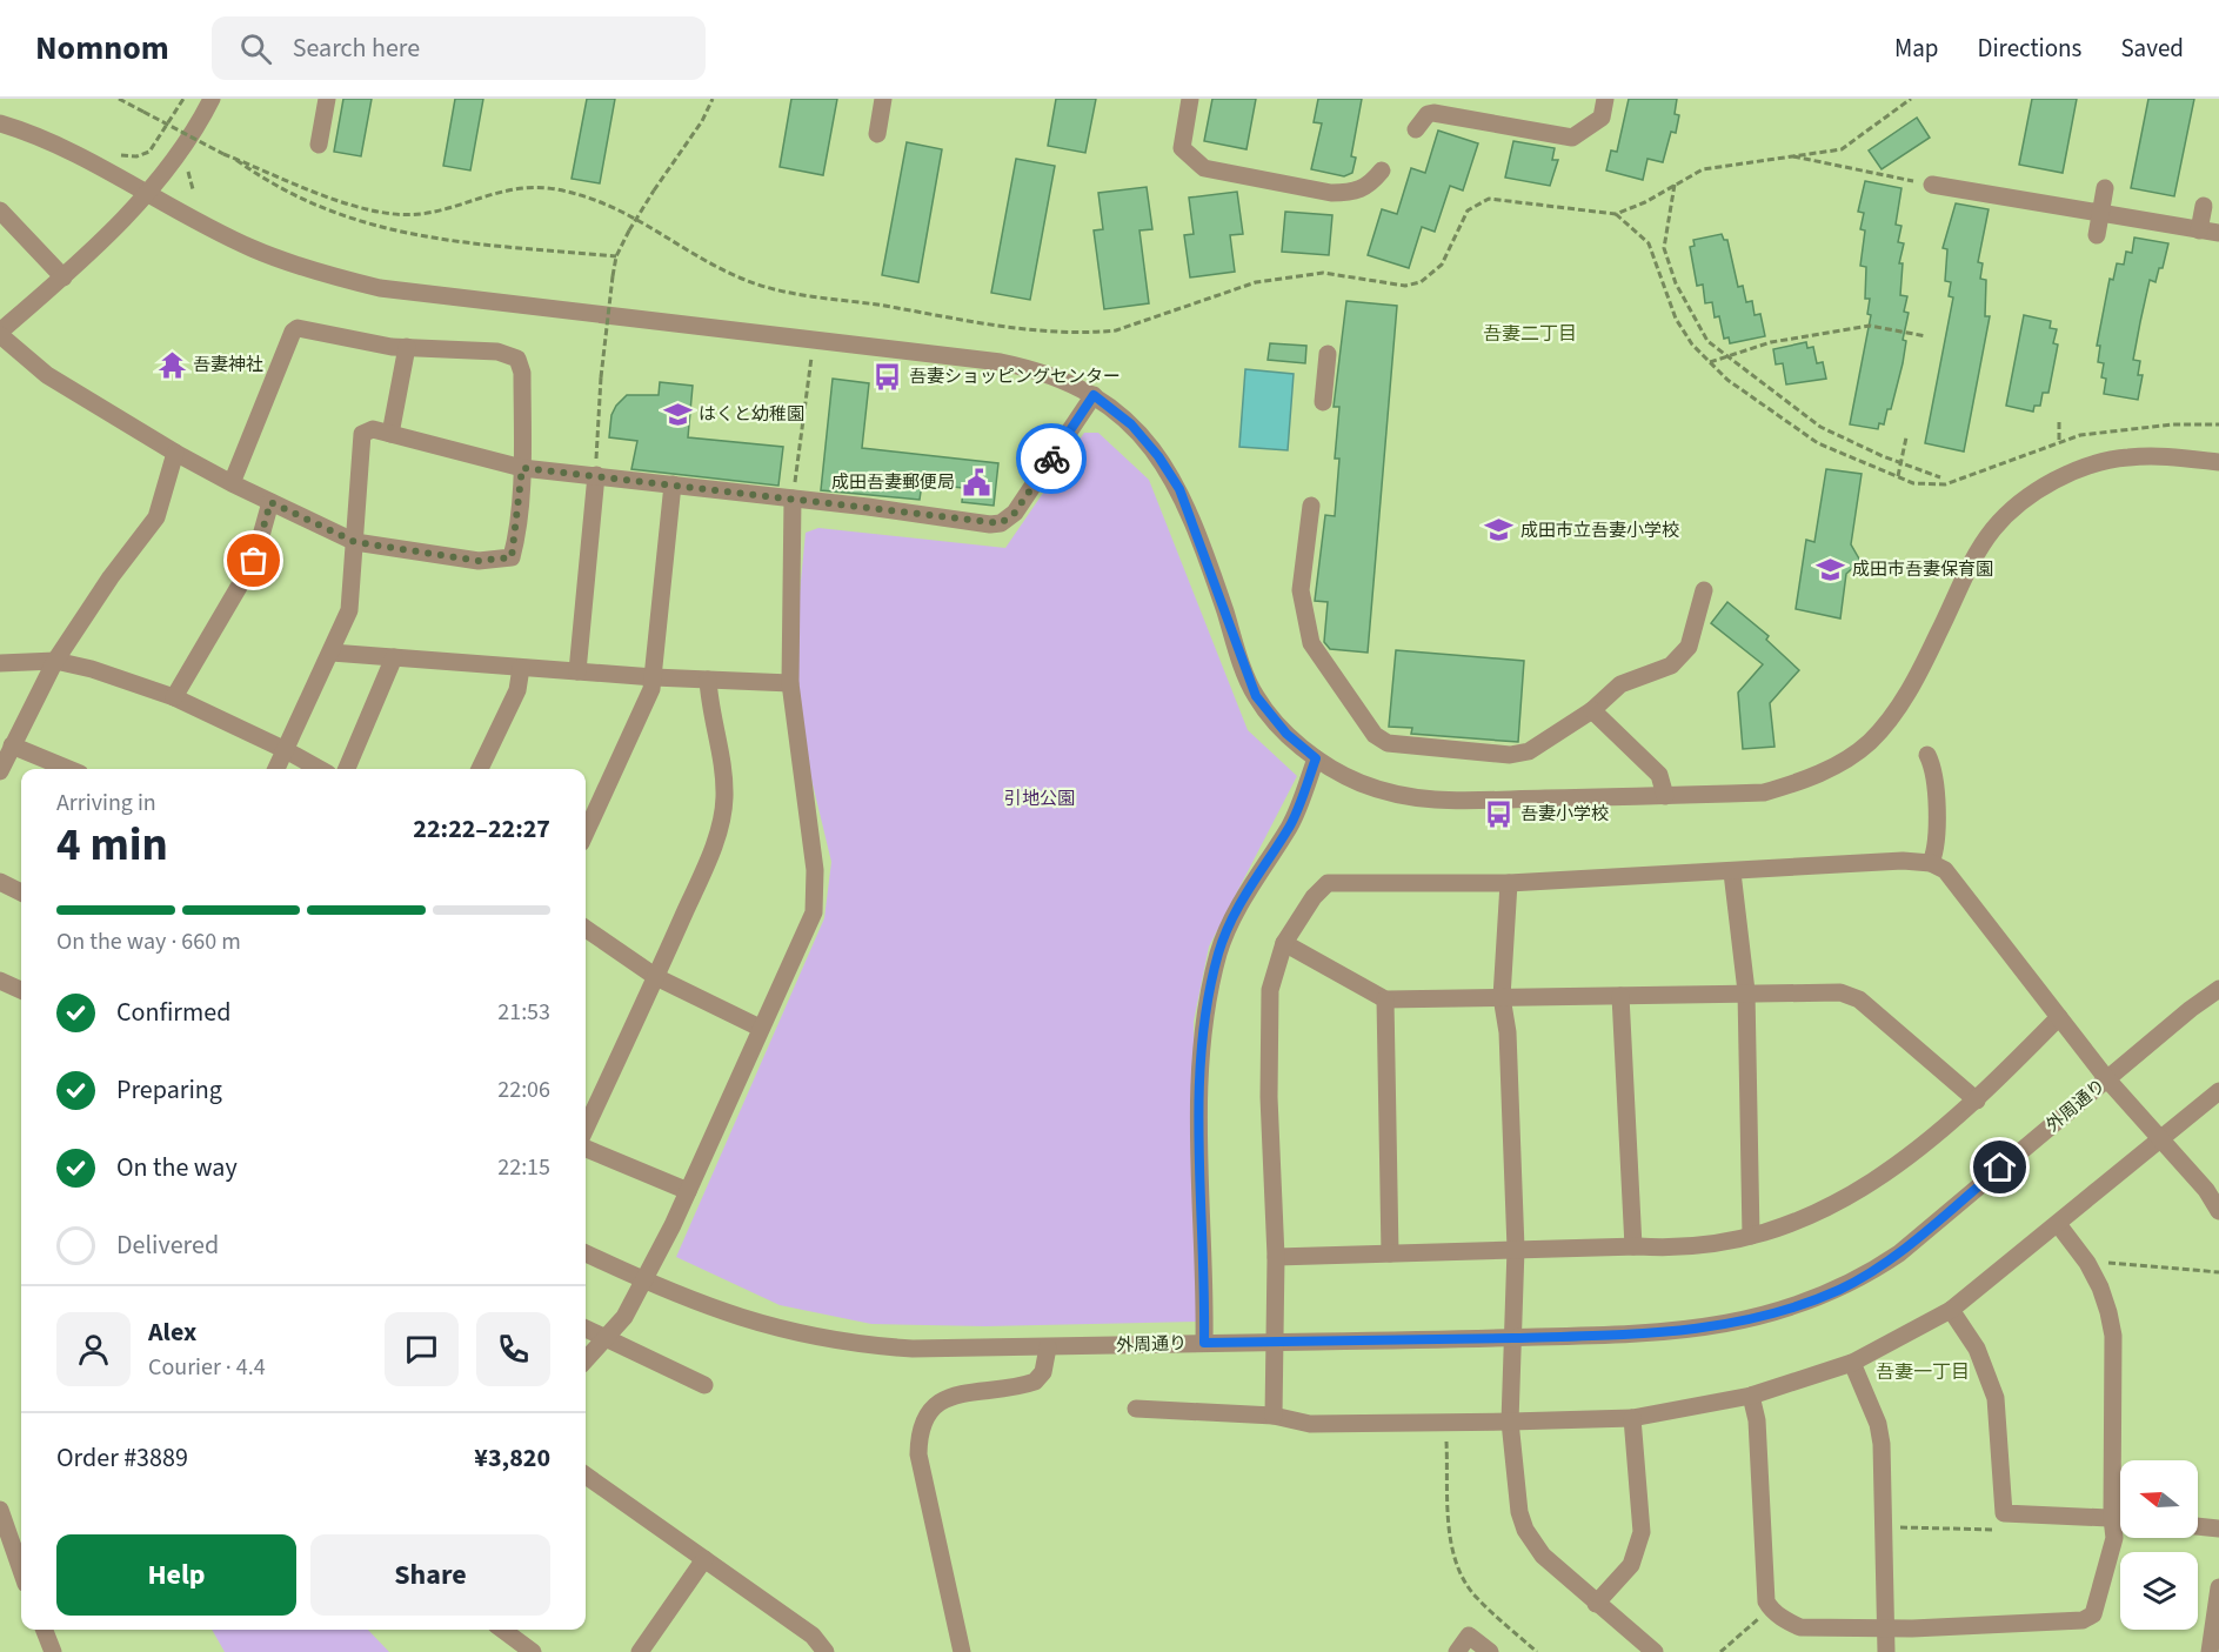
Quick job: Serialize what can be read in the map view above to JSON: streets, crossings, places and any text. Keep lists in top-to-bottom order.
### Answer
{
  "streets": {
    "street": ["外周通り"]
  },
  "districts": ["吾妻二丁目", "吾妻一丁目"],
  "parks": ["引地公園"],
  "places": {
    "temple": ["吾妻神社"],
    "bus stop": ["吾妻ショッピングセンター", "吾妻小学校"],
    "school or university": ["はくと幼稚園", "成田市立吾妻小学校", "成田市吾妻保育園"],
    "public building": ["成田吾妻郵便局"]
  },
  "north": "left",
  "page": {
    "header": "Nomnom",
    "search": "Search here",
    "nav": ["Map", "Directions", "Saved"],
    "heading": ["4 min", "Arriving in", "22:22–22:27"],
    "panel": [
      "Alex",
      "Courier · 4.4",
      "Order #3889",
      "¥3,820"
    ],
    "bar": "On the way · 660 m",
    "list": [
      ["Confirmed", "21:53"],
      ["Preparing", "22:06"],
      ["On the way", "22:15"],
      "Delivered"
    ],
    "buttons": ["Help", "Share"]
  }
}
